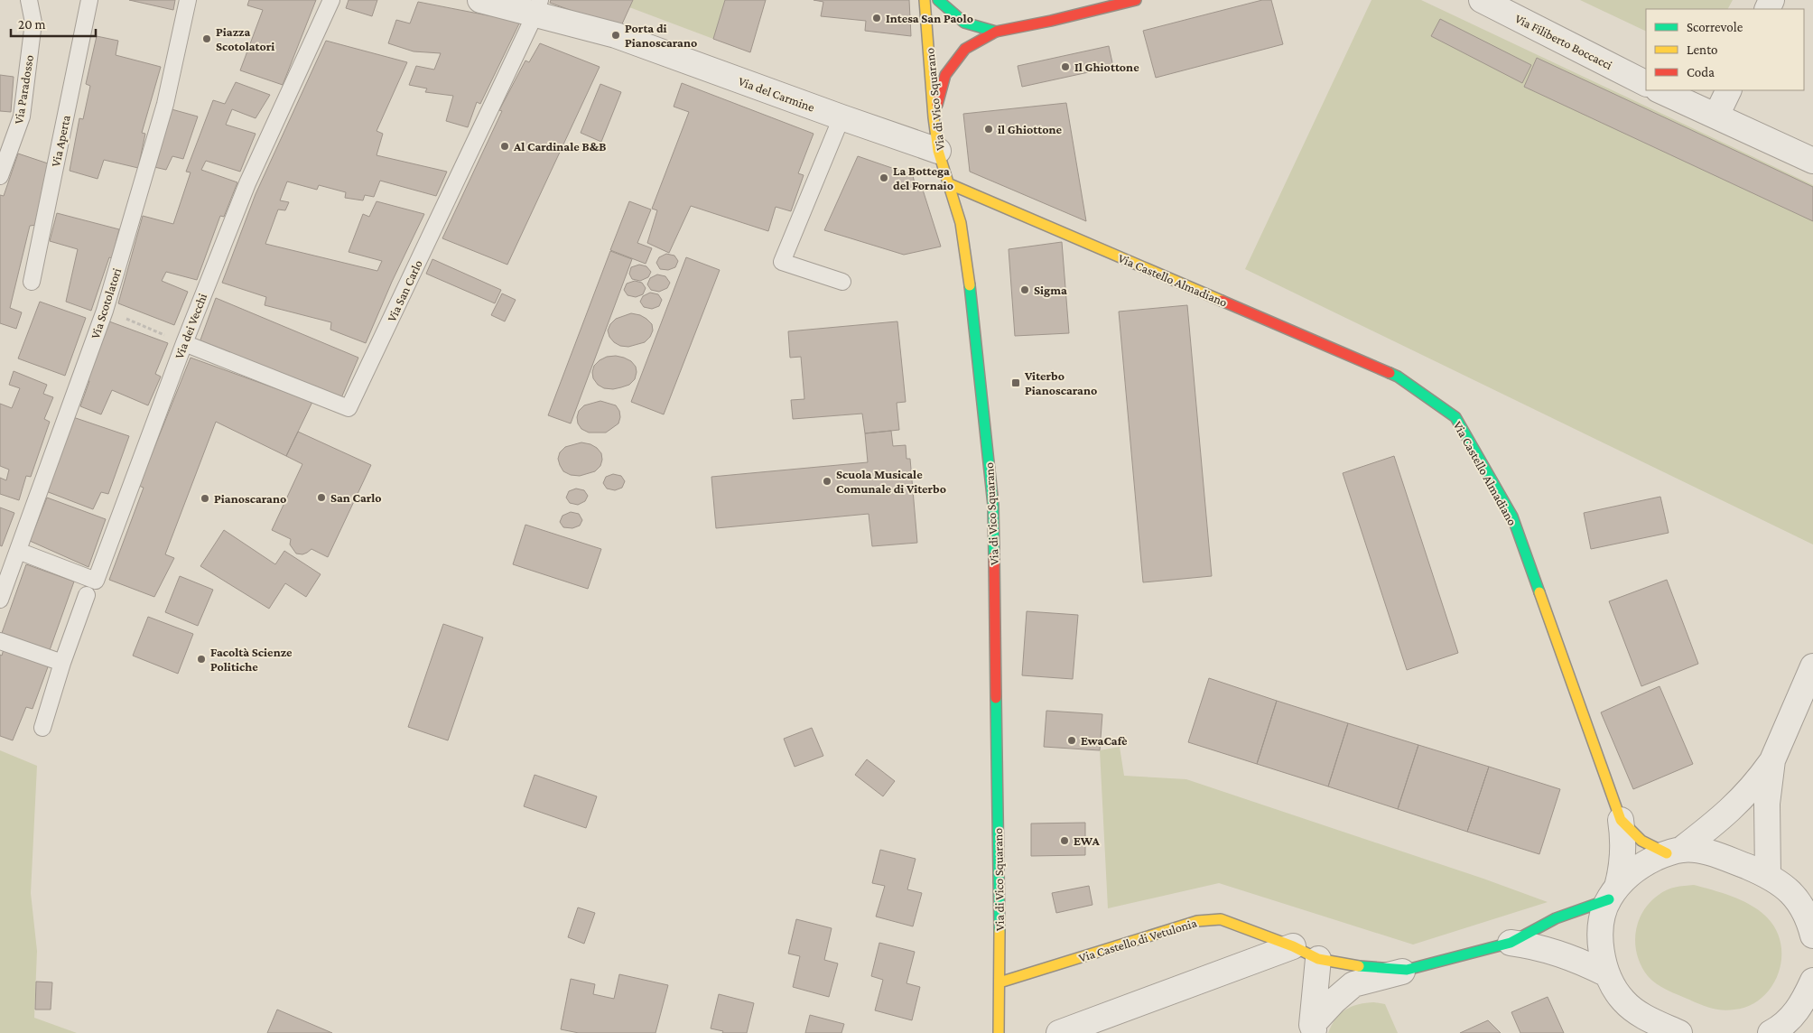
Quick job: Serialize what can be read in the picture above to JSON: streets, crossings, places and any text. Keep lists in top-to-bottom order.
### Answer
{
  "streets": {
    "street": [
      "Via Filiberto Boccacci",
      "Via del Carmine",
      "Via di Vico Squarano",
      "Via Castello Almadiano",
      "Via Castello di Vetulonia"
    ],
    "lane": [
      "Via Paradosso",
      "Via Aperta",
      "Via San Carlo",
      "Via Scotolatori",
      "Via dei Vecchi"
    ]
  },
  "crossings": [
    ["Via del Carmine", "Via di Vico Squarano"],
    ["Via del Carmine", "Via San Carlo"],
    ["Via di Vico Squarano", "Via Castello Almadiano"],
    ["Via di Vico Squarano", "Via Castello di Vetulonia"],
    ["Via San Carlo", "Via dei Vecchi"],
    ["Via Scotolatori", "Via dei Vecchi"]
  ],
  "places": {
    "other": [
      "Intesa San Paolo",
      "Porta di Pianoscarano",
      "Piazza Scotolatori",
      "Il Ghiottone",
      "il Ghiottone",
      "Al Cardinale B&B",
      "La Bottega del Fornaio",
      "Sigma",
      "Scuola Musicale Comunale di Viterbo",
      "San Carlo",
      "Pianoscarano",
      "Facoltà Scienze Politiche",
      "EwaCafè",
      "EWA"
    ],
    "transit": ["Viterbo Pianoscarano"]
  },
  "legend": ["Scorrevole", "Lento", "Coda"],
  "scale_bar": "20 m"
}
